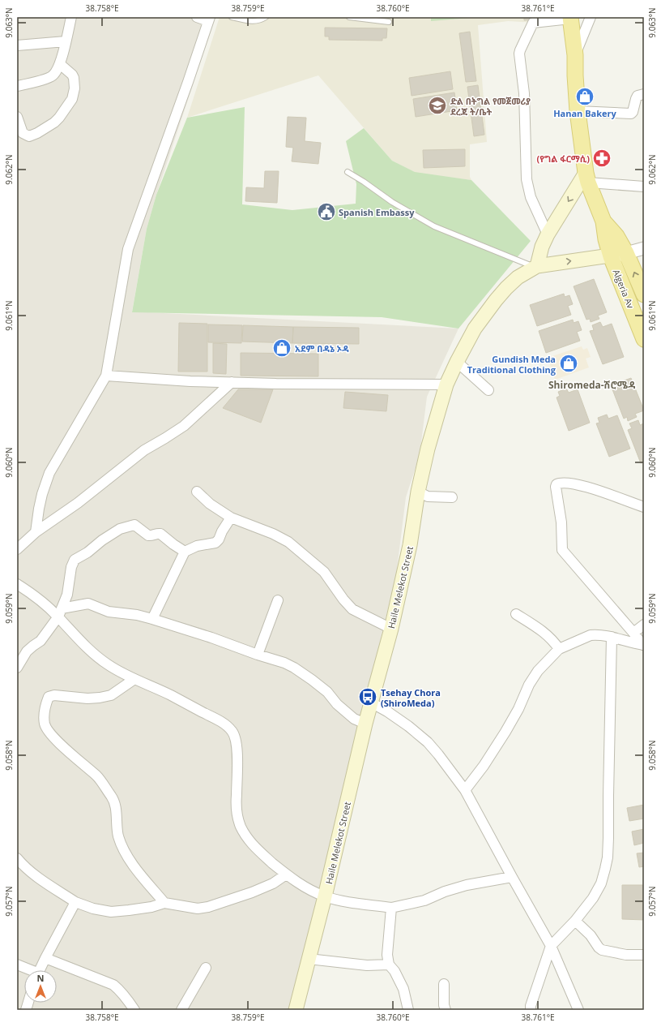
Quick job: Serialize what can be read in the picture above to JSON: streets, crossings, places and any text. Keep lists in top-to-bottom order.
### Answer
{
  "streets": {
    "main road": ["Algeria Av", "Haile Melekot Street"]
  },
  "crossings": [
    ["Algeria Av", "Haile Melekot Street"]
  ],
  "districts": ["Shiromeda-ሽሮሜዳ"],
  "places": {
    "shop": ["Hanan Bakery", "አደም በዳኔ ኦዳ", "Gundish Meda Traditional Clothing"],
    "school or university": ["ድል በትግል የመጀመሪያ ደረጃ ት/ቤት"],
    "pharmacy": ["(የግል ፋርማሲ)"],
    "public building": ["Spanish Embassy"],
    "bus stop": ["Tsehay Chora (ShiroMeda)"]
  },
  "north": "top",
  "coordinates": [
    "38.758°E",
    "38.759°E",
    "38.760°E",
    "38.761°E",
    "9.063°N",
    "9.062°N",
    "9.061°N",
    "9.060°N",
    "9.059°N",
    "9.058°N",
    "9.057°N"
  ]
}
